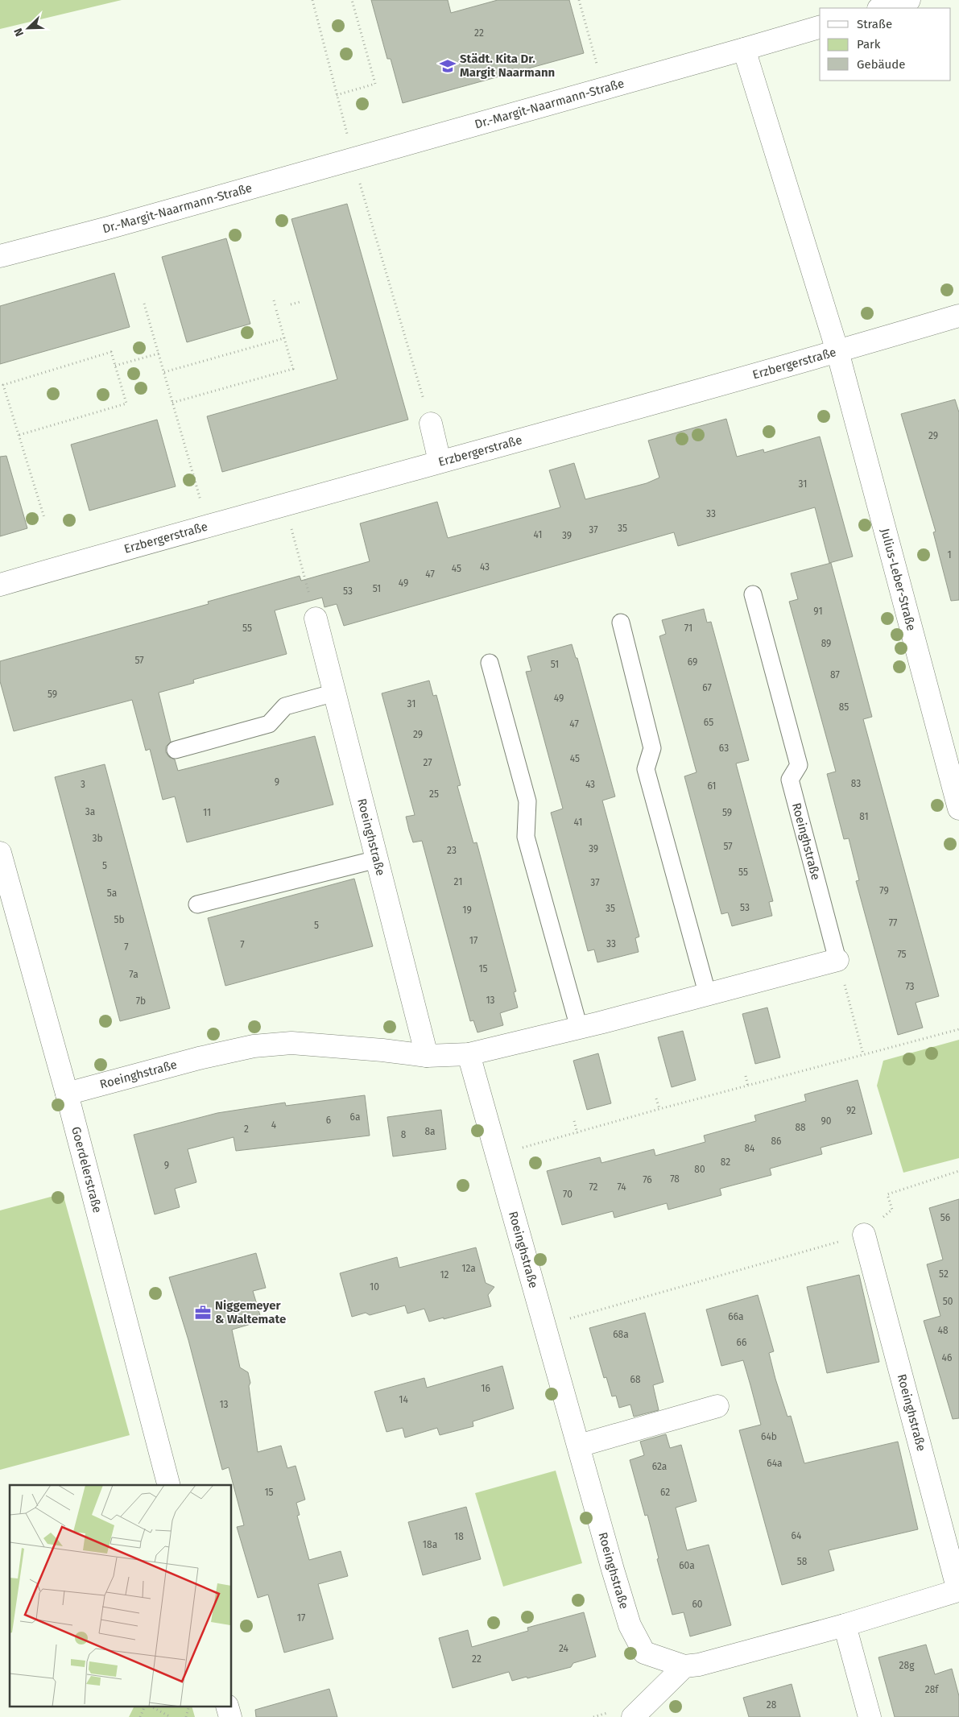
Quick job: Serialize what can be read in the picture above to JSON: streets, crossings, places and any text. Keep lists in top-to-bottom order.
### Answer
{
  "streets": {
    "street": [
      "Dr.-Margit-Naarmann-Straße",
      "Erzbergerstraße",
      "Julius-Leber-Straße",
      "Roeinghstraße",
      "Goerdelerstraße"
    ]
  },
  "crossings": [
    ["Erzbergerstraße", "Julius-Leber-Straße"],
    ["Roeinghstraße", "Goerdelerstraße"]
  ],
  "places": {
    "school or university": ["Städt. Kita Dr. Margit Naarmann"],
    "office": ["Niggemeyer & Waltemate"]
  },
  "house_numbers": [
    "22",
    "29",
    "31",
    "33",
    "35",
    "37",
    "41",
    "39",
    "1",
    "43",
    "45",
    "47",
    "49",
    "51",
    "53",
    "91",
    "55",
    "71",
    "89",
    "57",
    "69",
    "51",
    "87",
    "67",
    "59",
    "49",
    "31",
    "85",
    "65",
    "47",
    "29",
    "63",
    "45",
    "27",
    "9",
    "83",
    "3",
    "43",
    "61",
    "25",
    "3a",
    "11",
    "59",
    "81",
    "41",
    "3b",
    "57",
    "39",
    "23",
    "5",
    "55",
    "21",
    "37",
    "79",
    "5a",
    "53",
    "35",
    "19",
    "5b",
    "77",
    "5",
    "17",
    "33",
    "7",
    "7",
    "75",
    "15",
    "7a",
    "73",
    "13",
    "7b",
    "92",
    "6a",
    "6",
    "90",
    "4",
    "88",
    "2",
    "8a",
    "8",
    "86",
    "84",
    "82",
    "9",
    "80",
    "78",
    "76",
    "72",
    "74",
    "70",
    "56",
    "12a",
    "52",
    "12",
    "10",
    "50",
    "66a",
    "48",
    "68a",
    "66",
    "46",
    "68",
    "16",
    "14",
    "13",
    "64b",
    "64a",
    "62a",
    "15",
    "62",
    "64",
    "18",
    "18a",
    "58",
    "60a",
    "60",
    "17",
    "24",
    "22",
    "28g",
    "28f",
    "28"
  ],
  "legend": ["Straße", "Park", "Gebäude"],
  "north": "bottom left"
}
